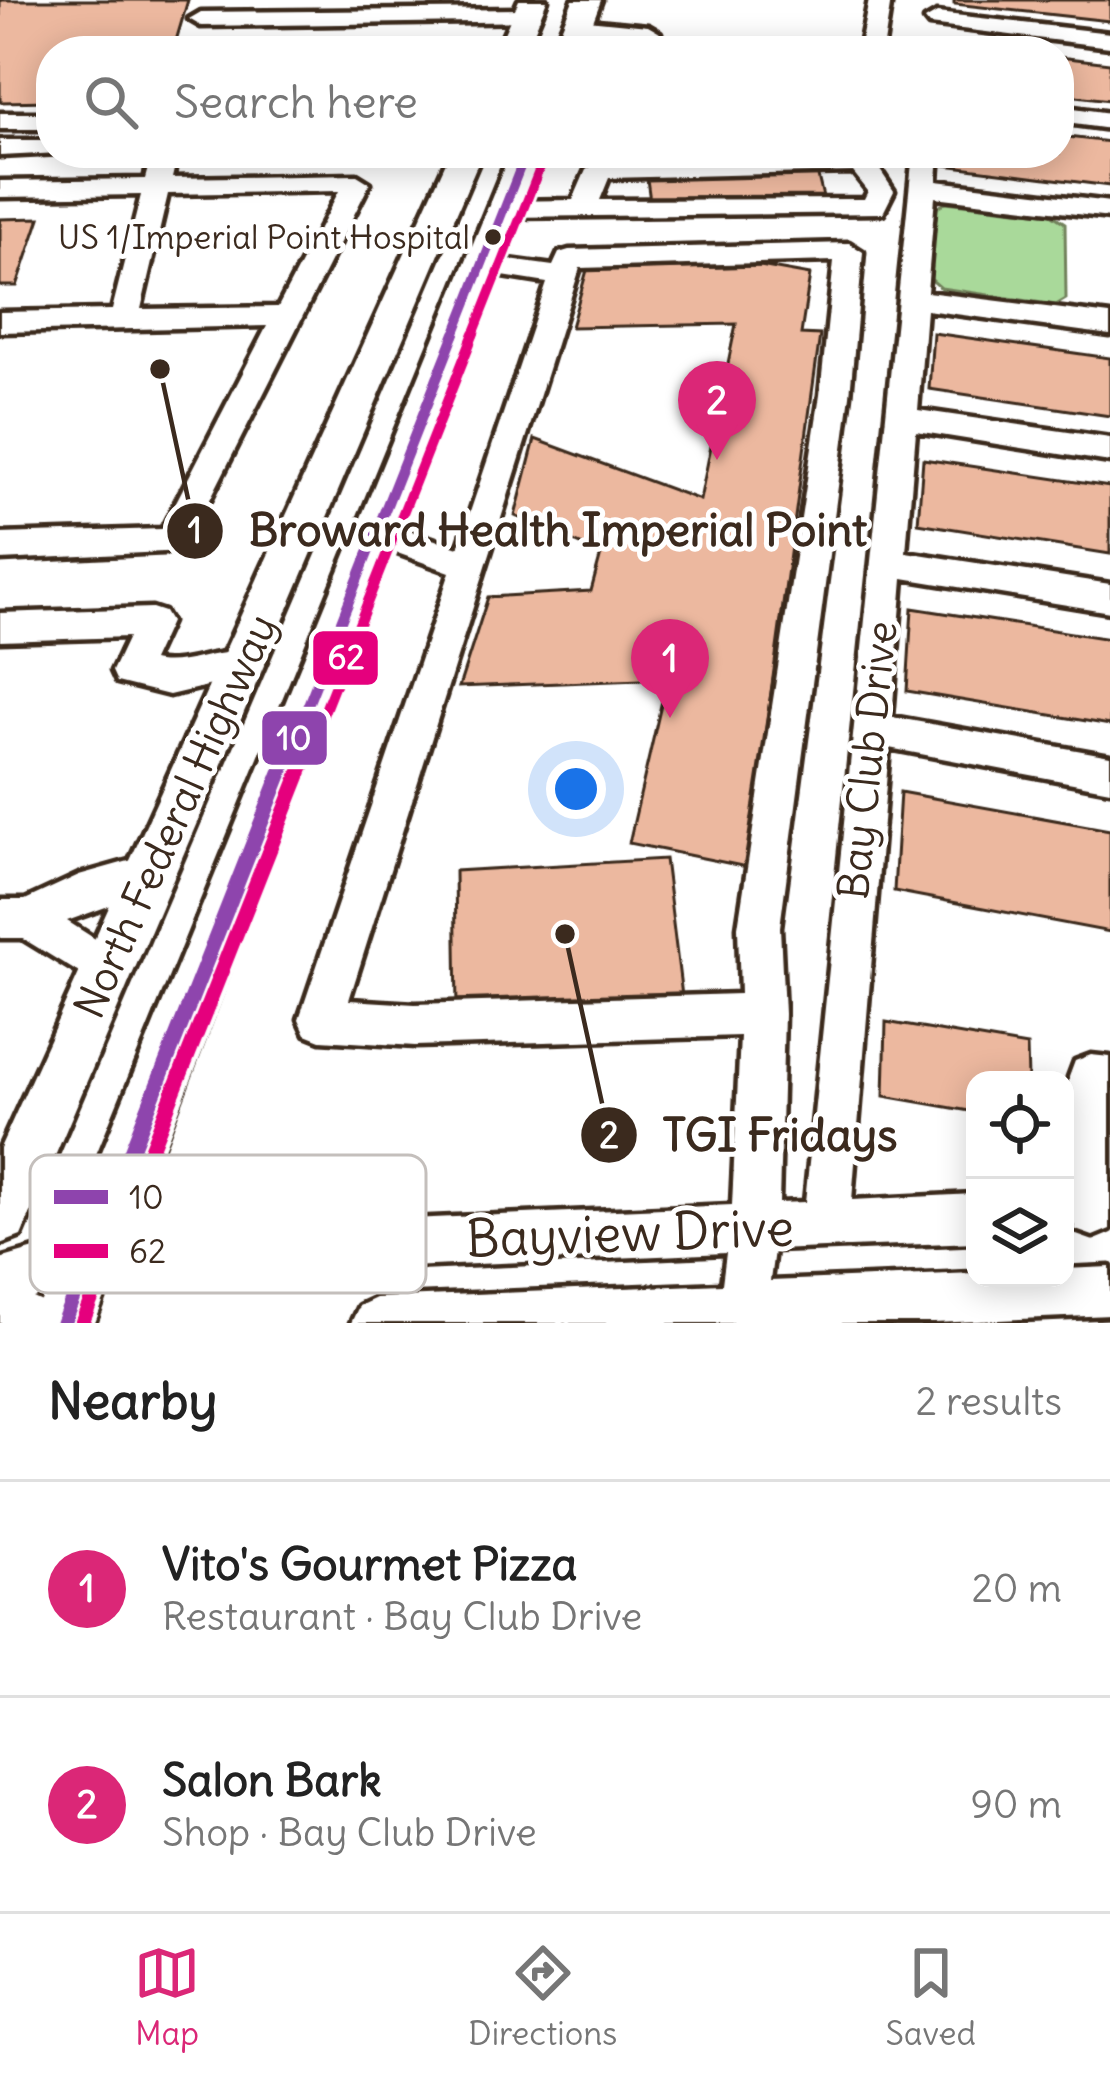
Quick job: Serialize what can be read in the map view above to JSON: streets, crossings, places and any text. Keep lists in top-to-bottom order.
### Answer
{
  "streets": {
    "main road": ["North Federal Highway"],
    "street": ["Bay Club Drive", "Bayview Drive"]
  },
  "crossings": [
    ["Bay Club Drive", "Bayview Drive"]
  ],
  "places": ["US 1/Imperial Point Hospital", "Broward Health Imperial Point", "TGI Fridays"],
  "lines": ["transit line 10", "transit line 62"],
  "legend": ["10", "62"],
  "page": {
    "search": "Search here",
    "pins": ["2", "1"],
    "heading": ["Nearby", "2 results"],
    "list": [
      {
        "mark": "1",
        "name": "Vito's Gourmet Pizza",
        "note": "Restaurant · Bay Club Drive",
        "value": "20 m"
      },
      {
        "mark": "2",
        "name": "Salon Bark",
        "note": "Shop · Bay Club Drive",
        "value": "90 m"
      }
    ],
    "nav": ["Map", "Directions", "Saved"]
  }
}
